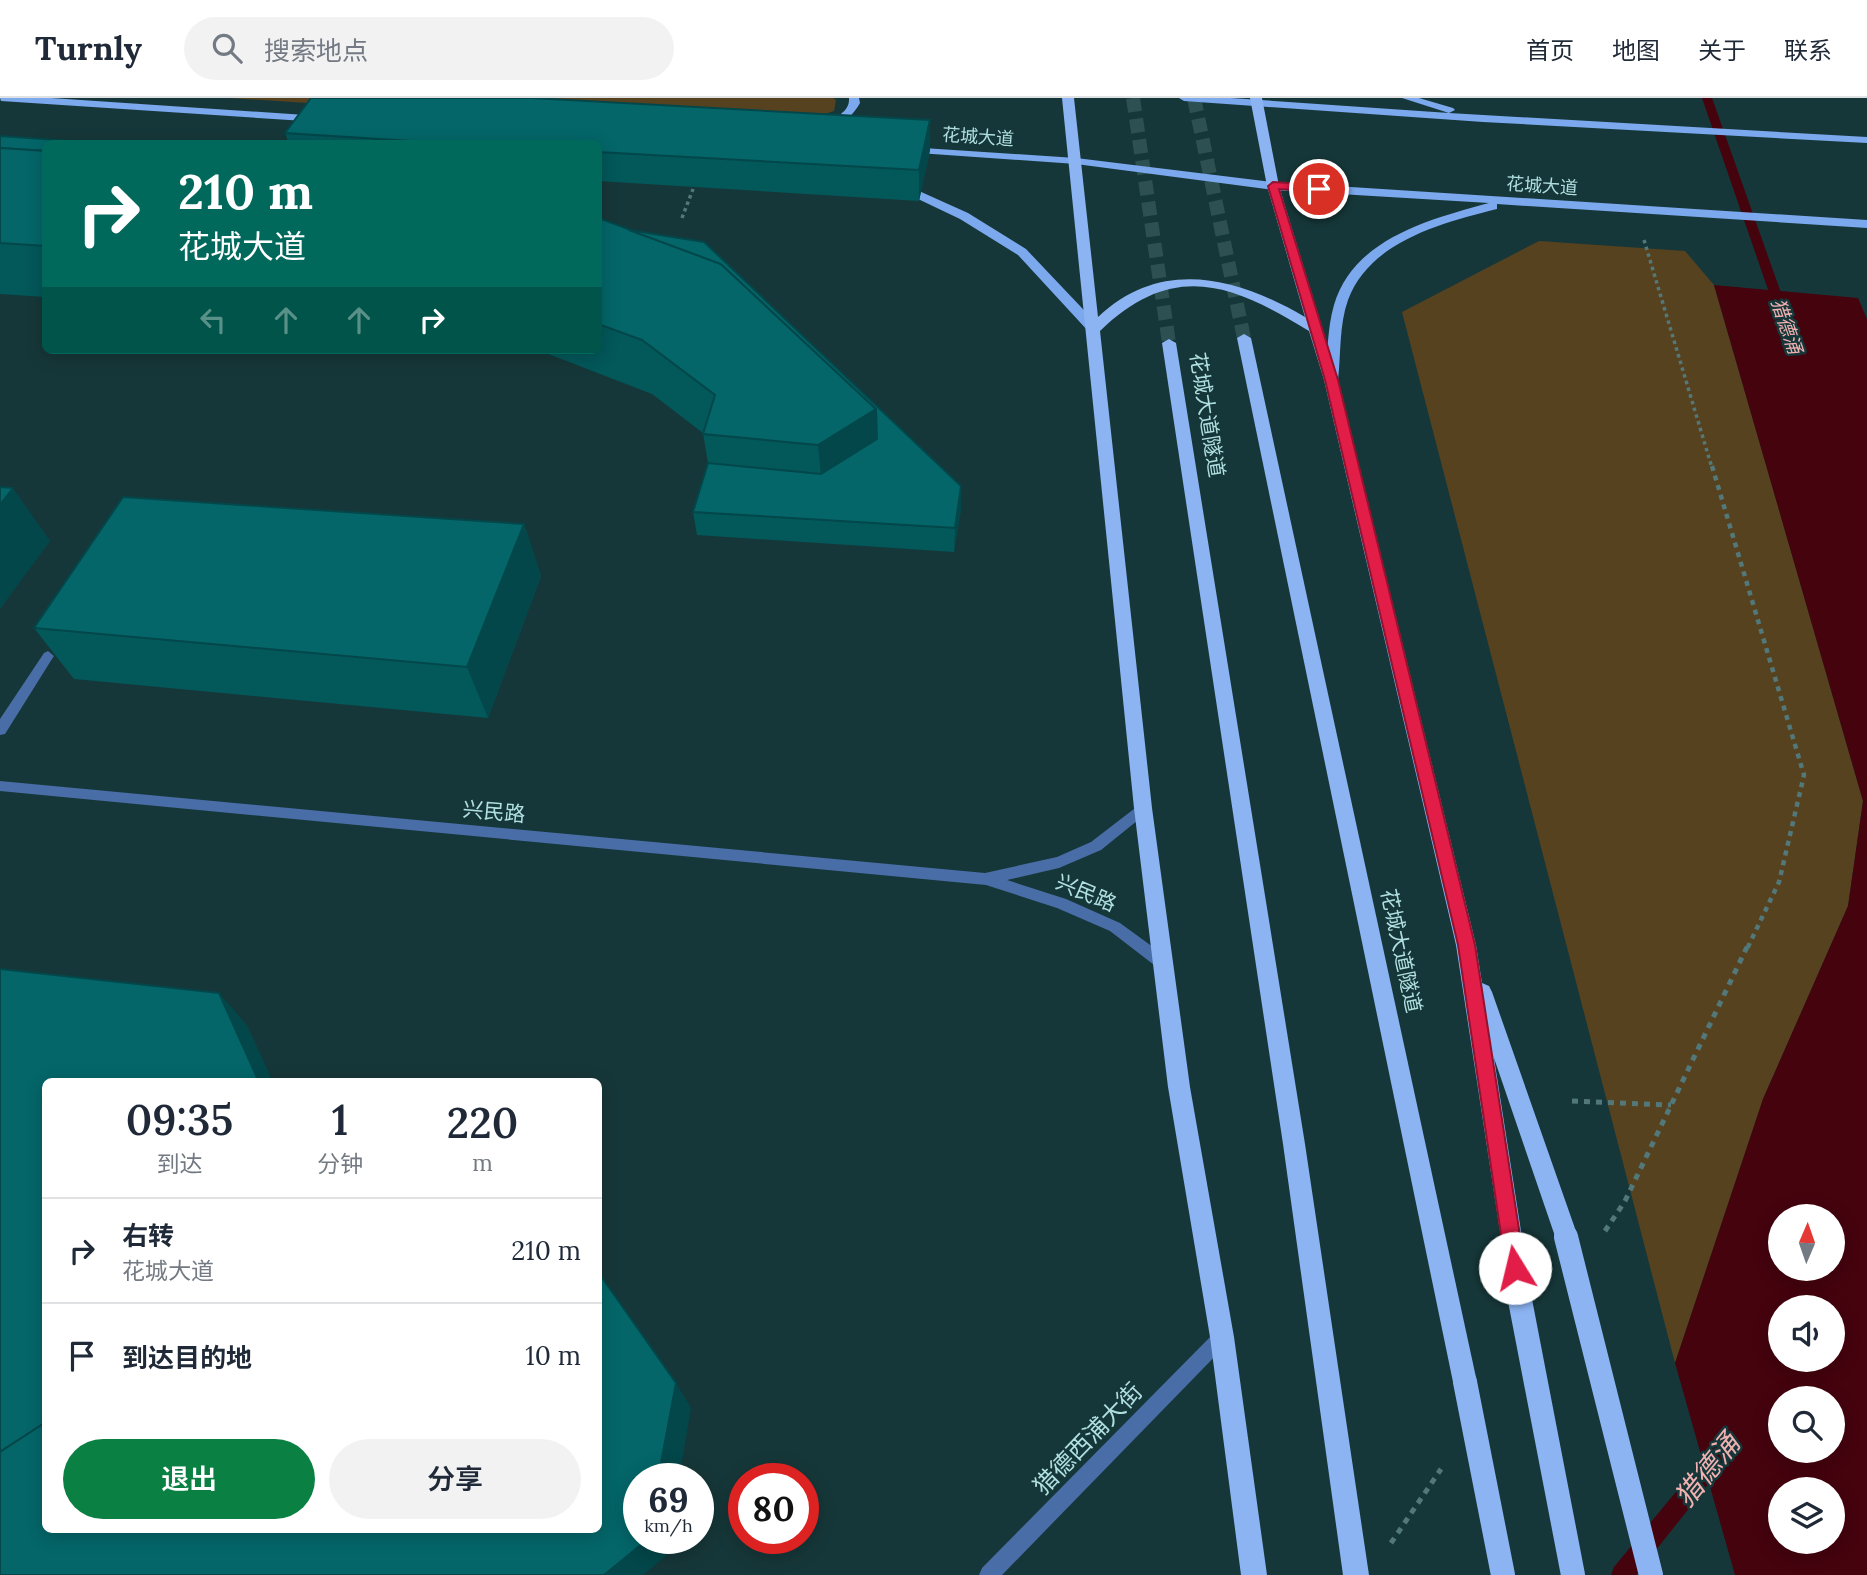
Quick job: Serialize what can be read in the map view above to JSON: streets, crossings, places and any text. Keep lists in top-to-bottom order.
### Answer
{
  "streets": {
    "highway": ["花城大道隧道"],
    "main road": ["花城大道"],
    "street": ["兴民路", "猎德西浦大街"]
  },
  "water": ["猎德涌"],
  "north": "top",
  "page": {
    "header": "Turnly",
    "search": "搜索地点",
    "nav": [
      "首页",
      "地图",
      "关于",
      "联系"
    ],
    "turn": ["210 m", "花城大道"],
    "eta": [
      "09:35",
      "到达",
      "1",
      "分钟",
      "220",
      "m"
    ],
    "list": [
      {
        "name": "右转",
        "note": "花城大道",
        "value": "210 m"
      },
      {
        "name": "到达目的地",
        "value": "10 m"
      }
    ],
    "buttons": ["退出", "分享"],
    "speed": "69 km/h",
    "limit": "80"
  }
}
